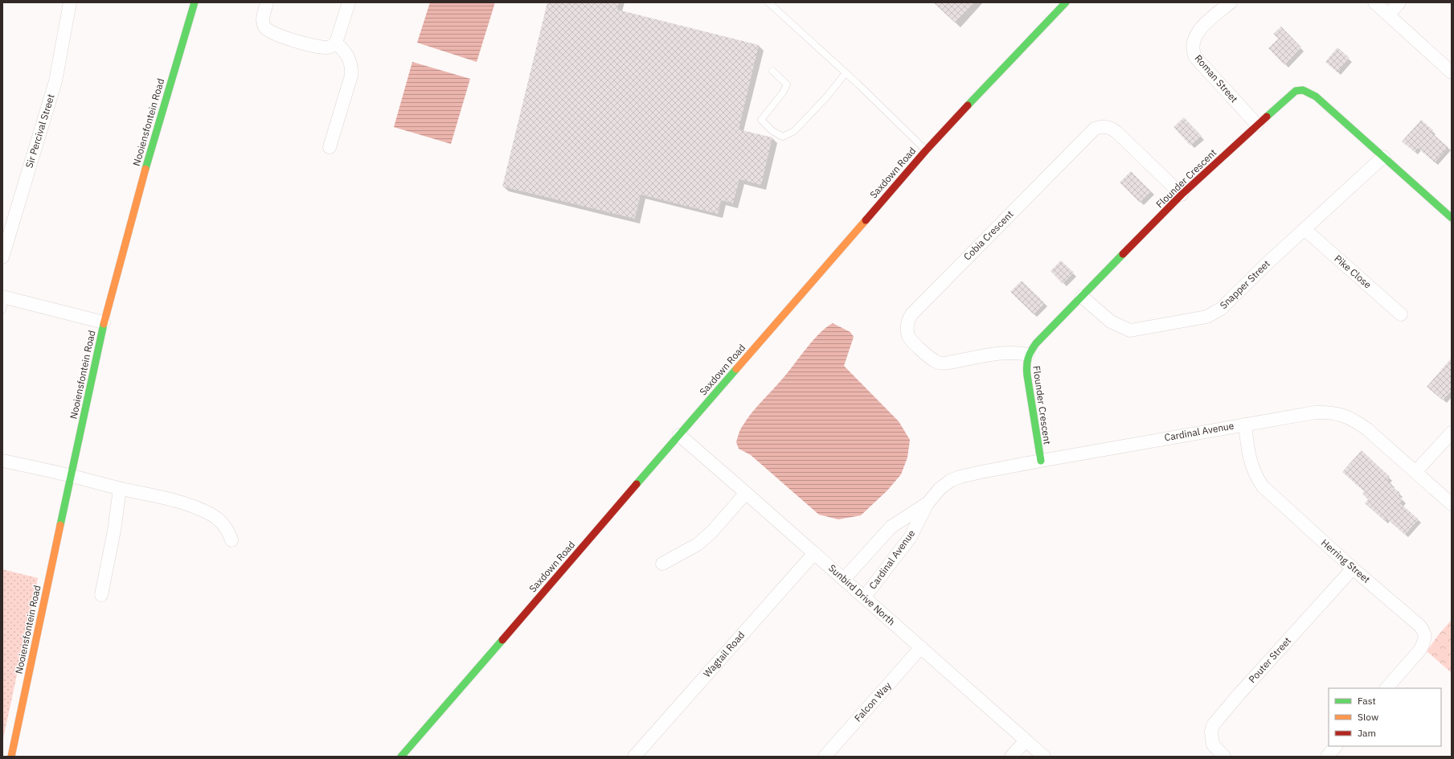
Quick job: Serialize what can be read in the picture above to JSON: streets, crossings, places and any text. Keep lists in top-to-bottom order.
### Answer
{
  "streets": {
    "street": [
      "Roman Street",
      "Nooiensfontein Road",
      "Sir Percival Street",
      "Saxdown Road",
      "Flounder Crescent",
      "Cobia Crescent",
      "Pike Close",
      "Snapper Street",
      "Cardinal Avenue",
      "Herring Street",
      "Sunbird Drive North",
      "Wagtail Road",
      "Pouter Street",
      "Falcon Way"
    ]
  },
  "crossings": [
    ["Roman Street", "Flounder Crescent"],
    ["Saxdown Road", "Sunbird Drive North"],
    ["Flounder Crescent", "Cobia Crescent"],
    ["Flounder Crescent", "Snapper Street"],
    ["Flounder Crescent", "Cardinal Avenue"],
    ["Pike Close", "Snapper Street"],
    ["Cardinal Avenue", "Herring Street"],
    ["Cardinal Avenue", "Sunbird Drive North"],
    ["Herring Street", "Pouter Street"],
    ["Sunbird Drive North", "Wagtail Road"],
    ["Sunbird Drive North", "Falcon Way"]
  ],
  "legend": ["Fast", "Slow", "Jam"]
}
